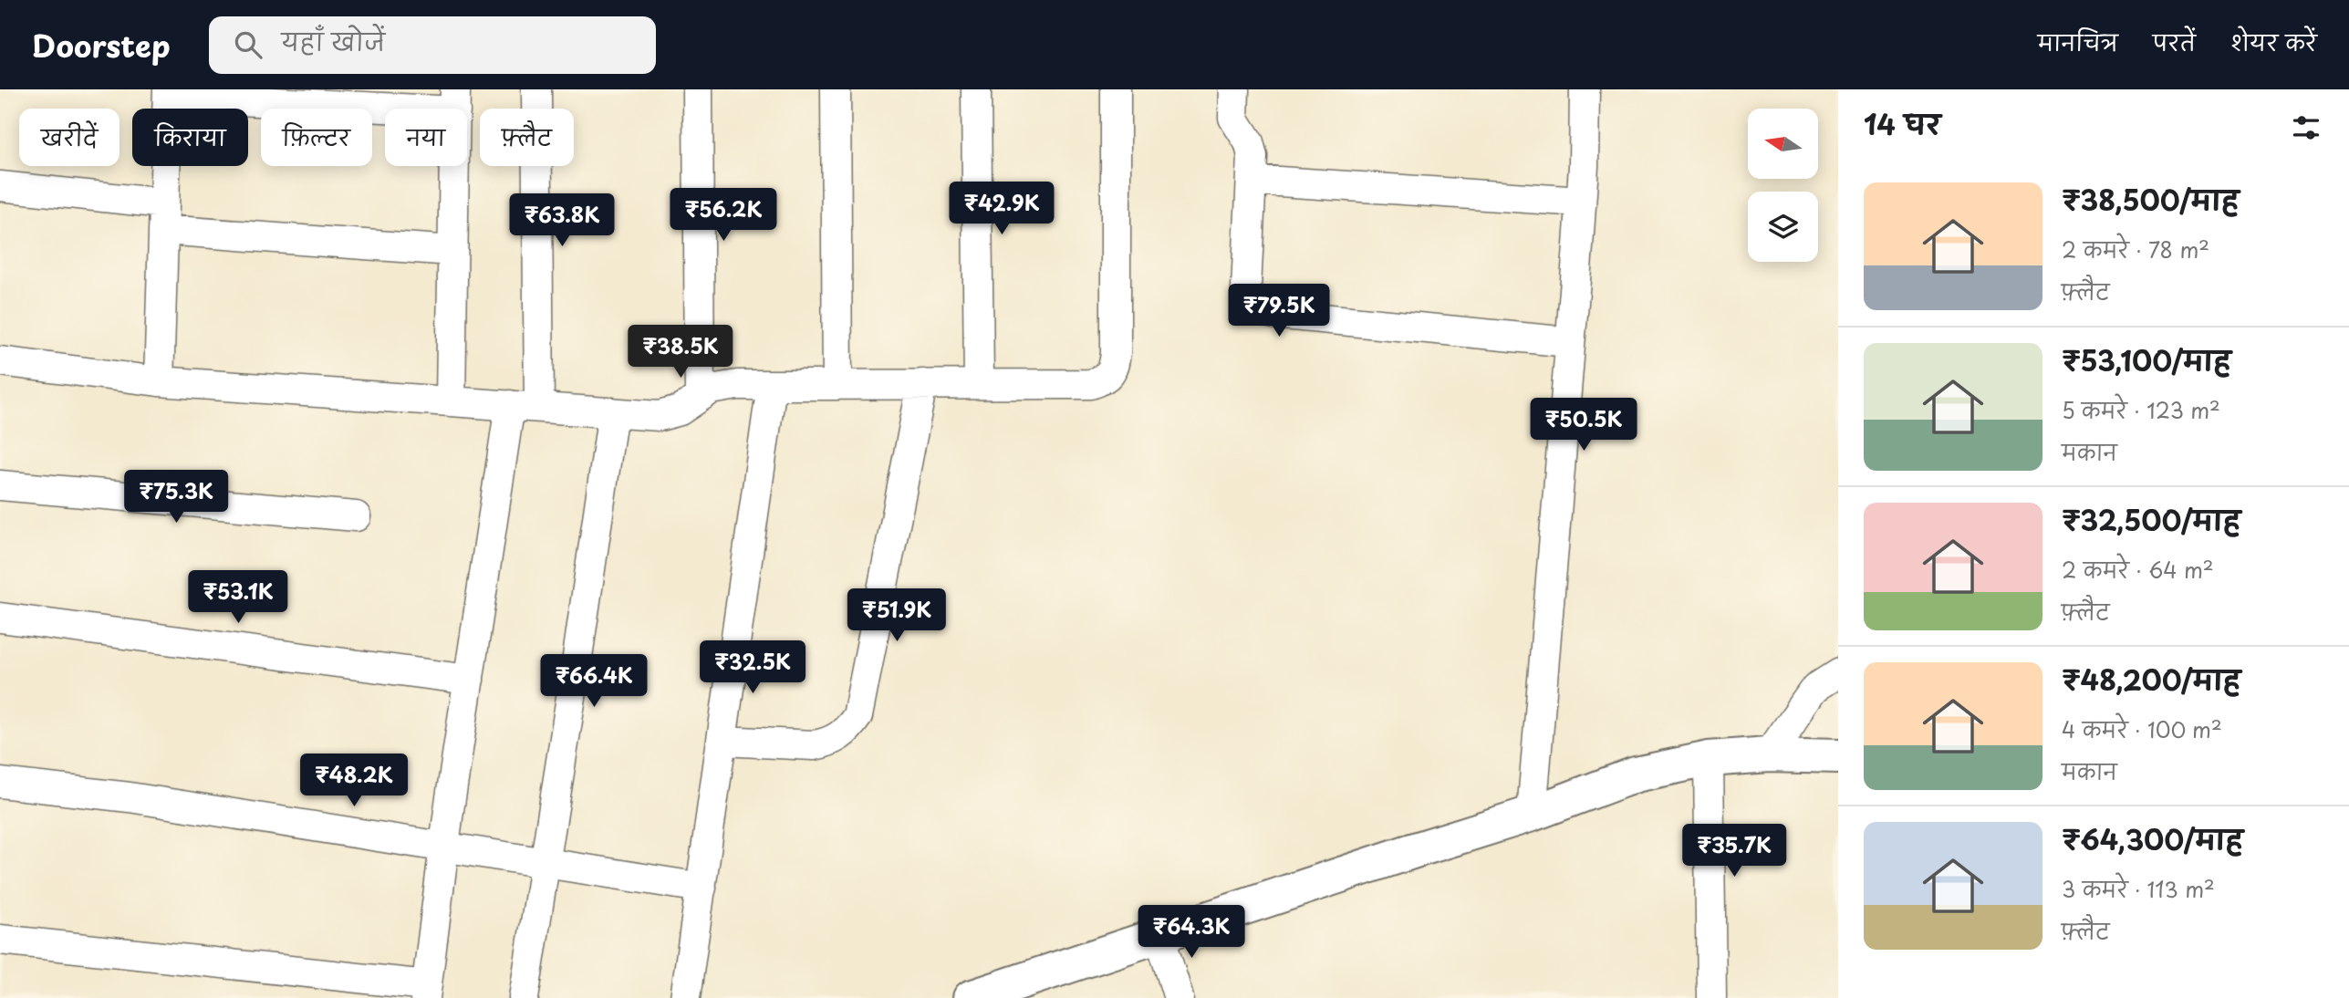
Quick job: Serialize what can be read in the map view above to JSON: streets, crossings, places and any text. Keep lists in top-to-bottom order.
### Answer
{
  "north": "left",
  "page": {
    "header": "Doorstep",
    "search": "यहाँ खोजें",
    "nav": ["मानचित्र", "परतें", "शेयर करें"],
    "heading": "14 घर",
    "chip": [
      "खरीदें",
      "किराया",
      "फ़िल्टर",
      "नया",
      "फ़्लैट"
    ],
    "list": [
      {
        "name": "₹38,500/माह",
        "note": "2 कमरे · 78 m² · फ़्लैट"
      },
      {
        "name": "₹53,100/माह",
        "note": "5 कमरे · 123 m² · मकान"
      },
      {
        "name": "₹32,500/माह",
        "note": "2 कमरे · 64 m² · फ़्लैट"
      },
      {
        "name": "₹48,200/माह",
        "note": "4 कमरे · 100 m² · मकान"
      },
      {
        "name": "₹64,300/माह",
        "note": "3 कमरे · 113 m² · फ़्लैट"
      }
    ],
    "price": [
      "₹42.9K",
      "₹56.2K",
      "₹63.8K",
      "₹79.5K",
      "₹38.5K",
      "₹50.5K",
      "₹75.3K",
      "₹53.1K",
      "₹51.9K",
      "₹32.5K",
      "₹66.4K",
      "₹48.2K",
      "₹35.7K",
      "₹64.3K"
    ]
  }
}
